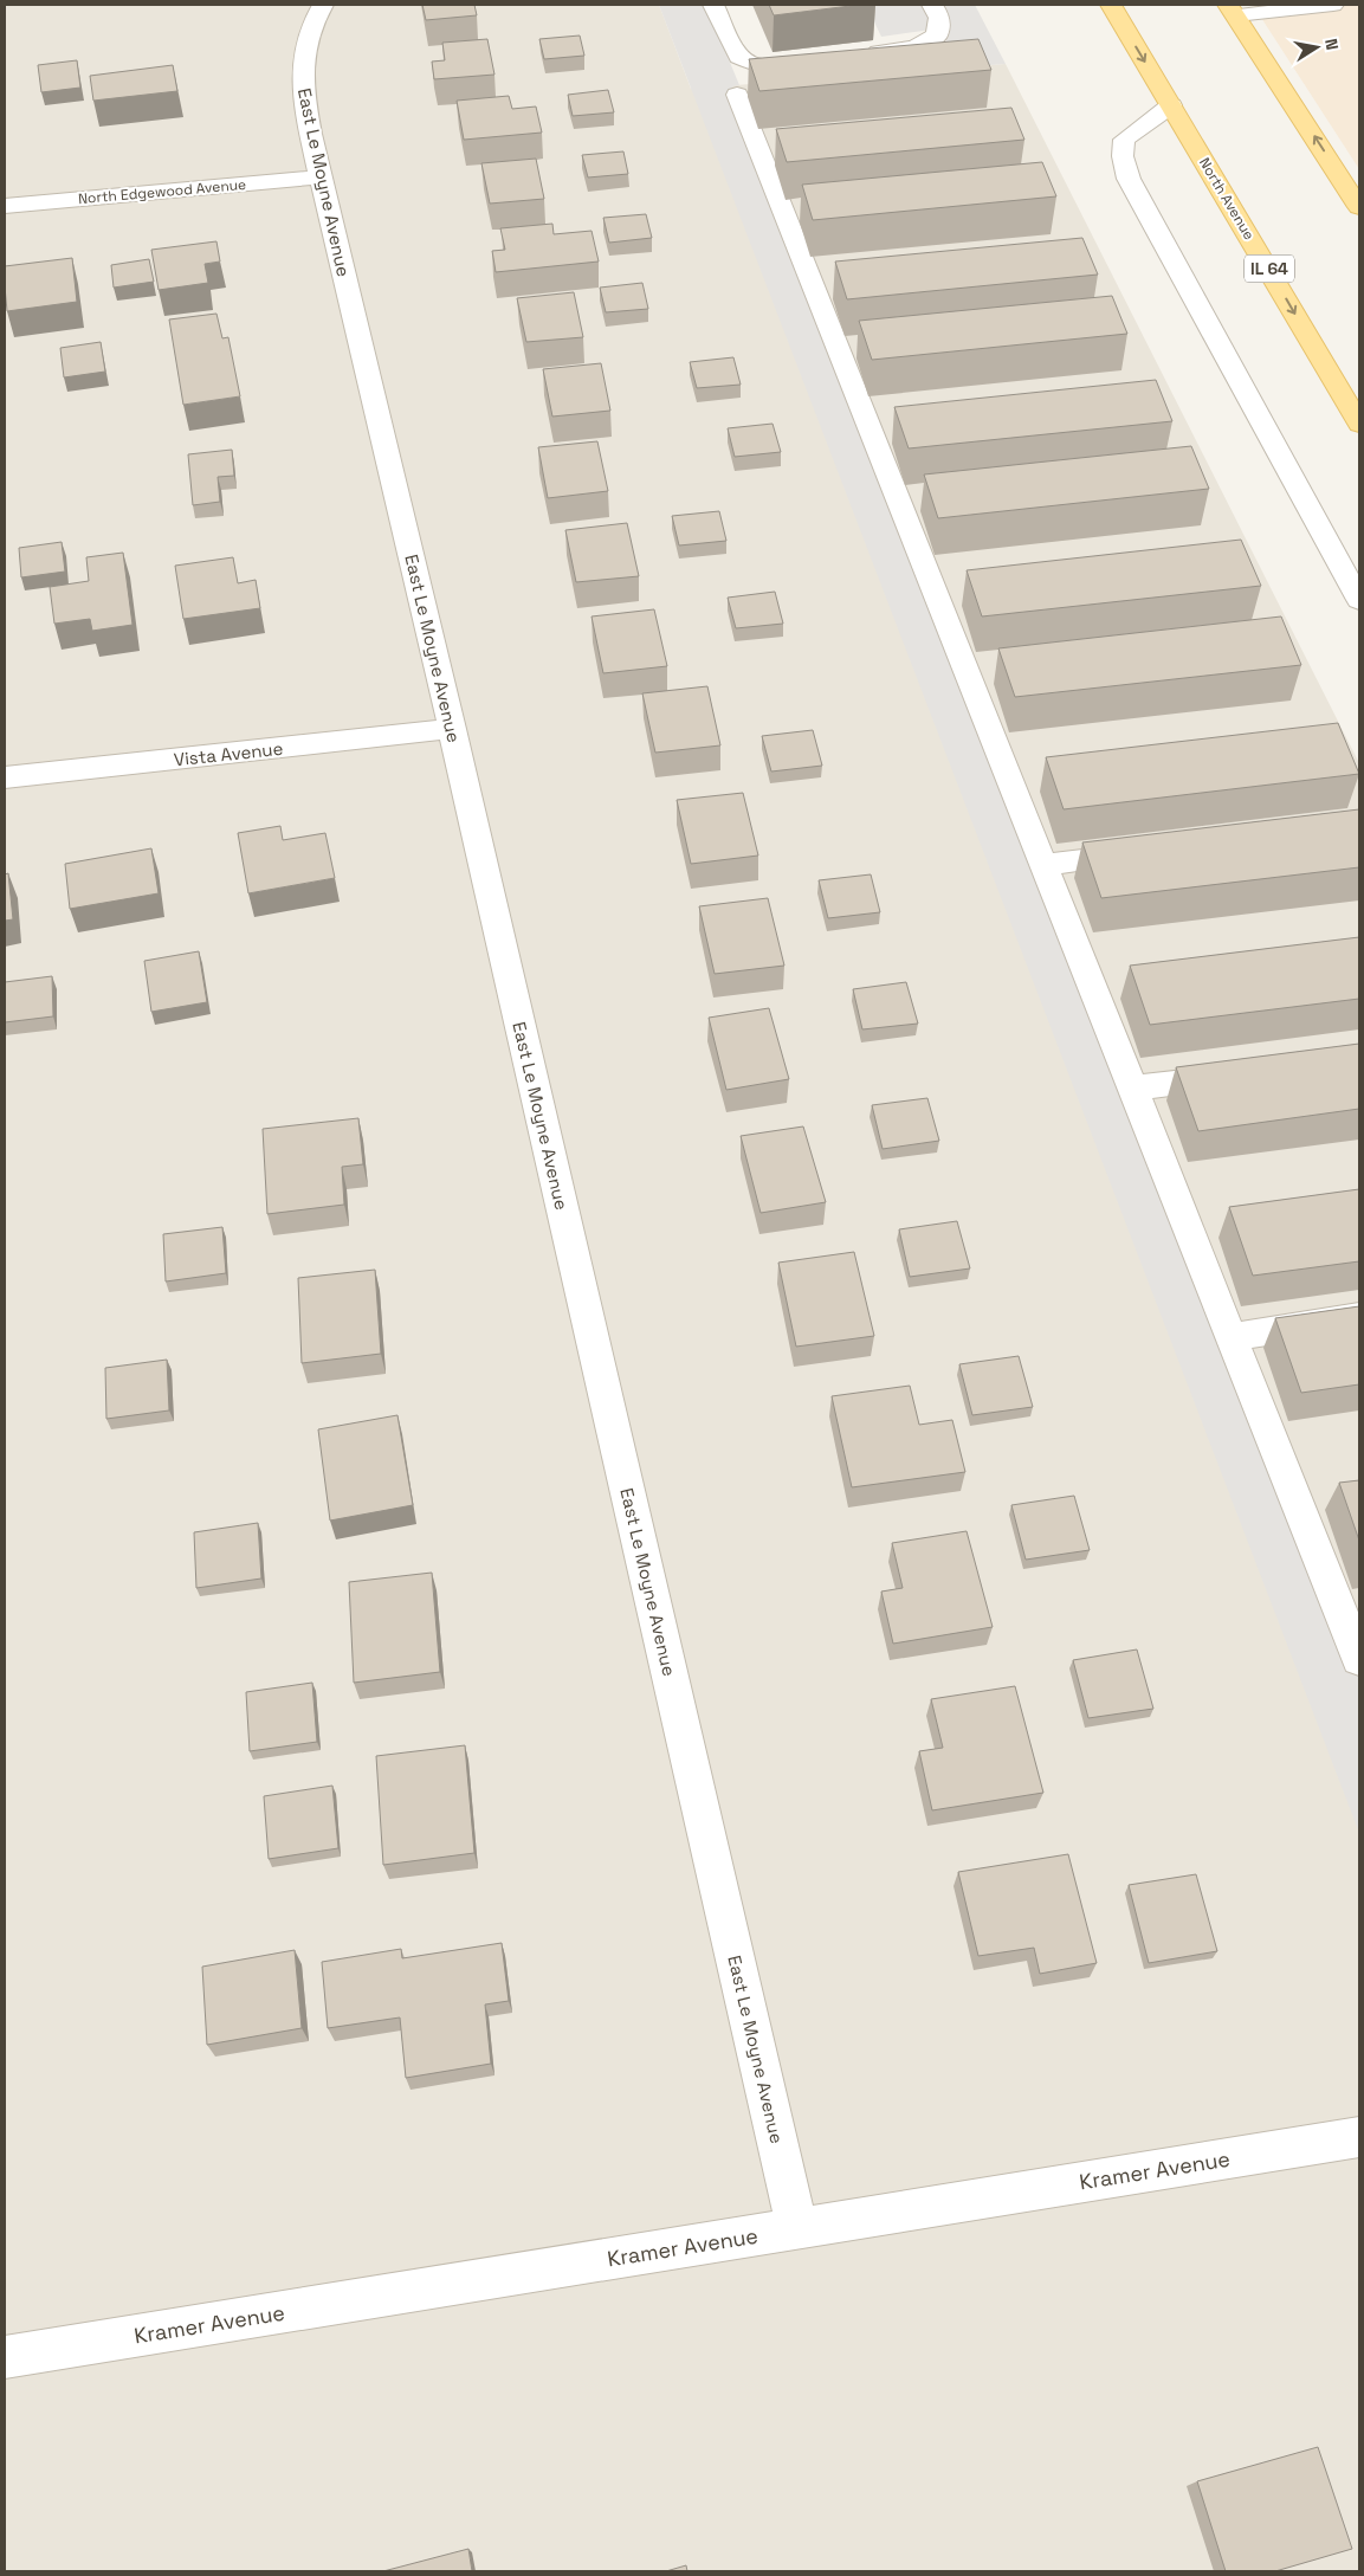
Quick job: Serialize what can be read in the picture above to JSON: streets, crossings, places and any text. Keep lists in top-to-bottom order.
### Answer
{
  "streets": {
    "main road": ["North Avenue", "IL 64"],
    "street": [
      "East Le Moyne Avenue",
      "North Edgewood Avenue",
      "Vista Avenue",
      "Kramer Avenue"
    ]
  },
  "crossings": [
    ["East Le Moyne Avenue", "North Edgewood Avenue"],
    ["East Le Moyne Avenue", "Vista Avenue"],
    ["East Le Moyne Avenue", "Kramer Avenue"]
  ],
  "north": "right"
}
